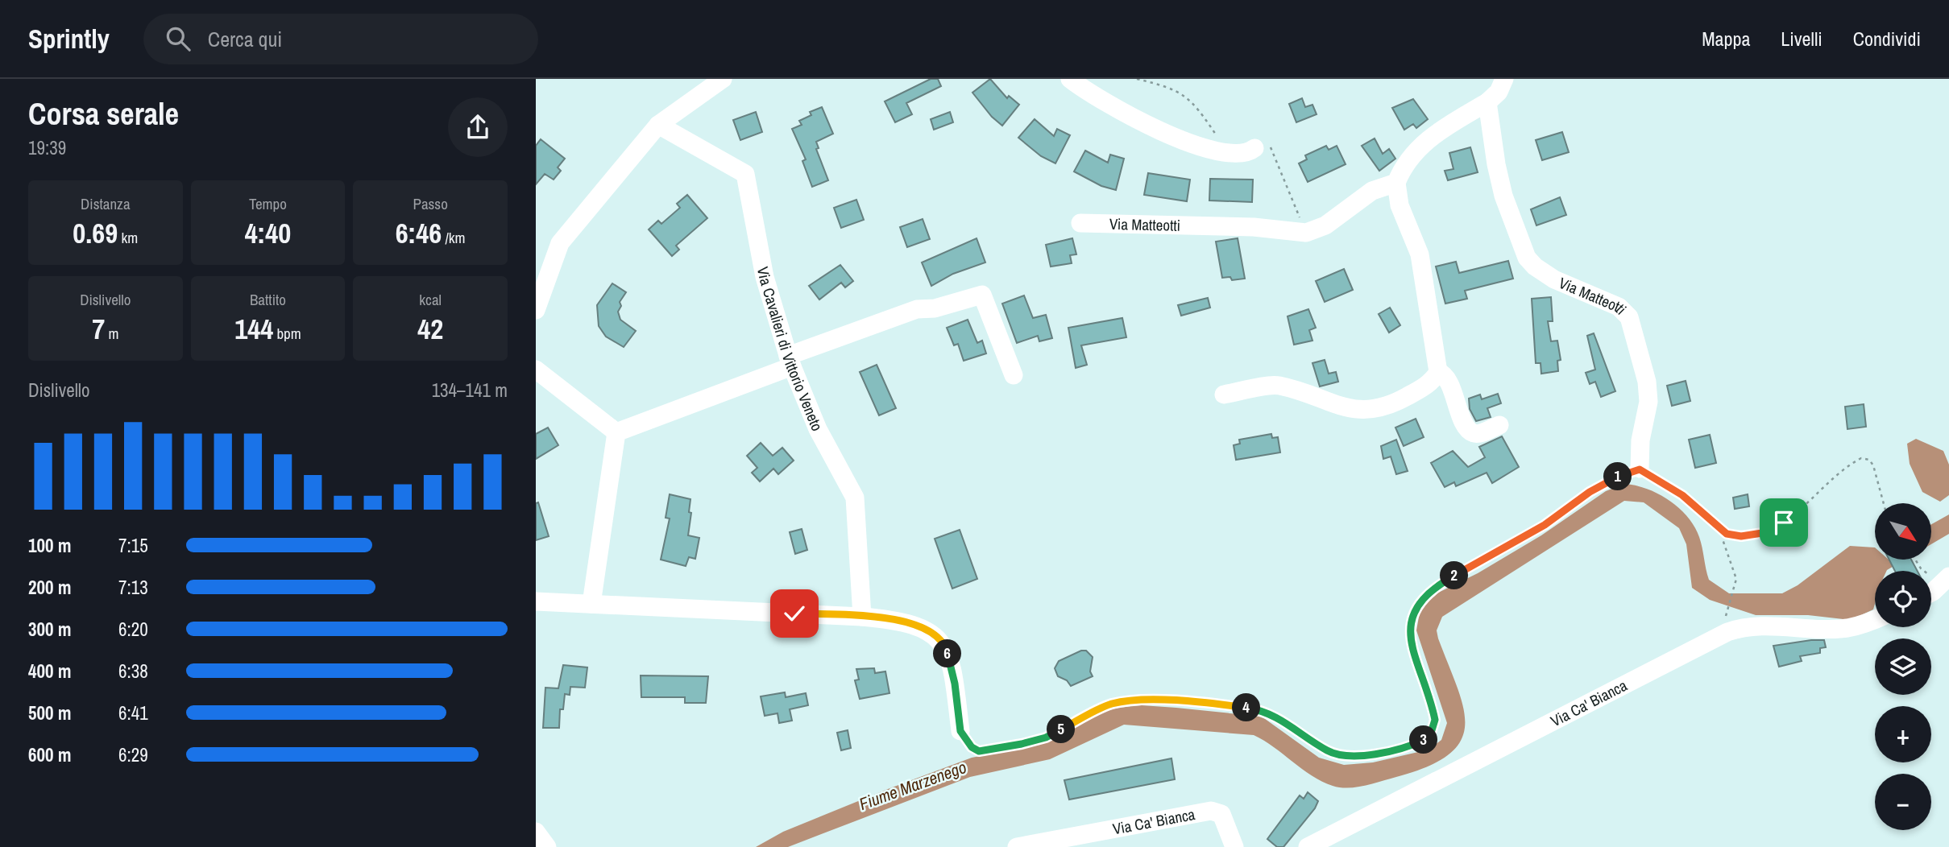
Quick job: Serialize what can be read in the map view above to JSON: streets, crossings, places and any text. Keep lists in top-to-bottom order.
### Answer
{
  "streets": {
    "street": ["Via Matteotti", "Via Cavalieri di Vittorio Veneto", "Via Ca' Bianca"]
  },
  "water": ["Fiume Marzenego"],
  "north": "bottom right",
  "page": {
    "header": "Sprintly",
    "search": "Cerca qui",
    "nav": ["Mappa", "Livelli", "Condividi"],
    "heading": ["Corsa serale", "19:39"],
    "stats": [
      ["Distanza", "0.69 km"],
      ["Tempo", "4:40"],
      ["Passo", "6:46 /km"],
      ["Dislivello", "7 m"],
      ["Battito", "144 bpm"],
      ["kcal", "42"]
    ],
    "chart": ["Dislivello", "134–141 m"],
    "pins": [
      "1",
      "2",
      "6",
      "4",
      "5",
      "3"
    ],
    "map_buttons": ["+", "−"],
    "list": [
      {
        "name": "100 m",
        "note": "7:15"
      },
      {
        "name": "200 m",
        "note": "7:13"
      },
      {
        "name": "300 m",
        "note": "6:20"
      },
      {
        "name": "400 m",
        "note": "6:38"
      },
      {
        "name": "500 m",
        "note": "6:41"
      },
      {
        "name": "600 m",
        "note": "6:29"
      }
    ]
  }
}
